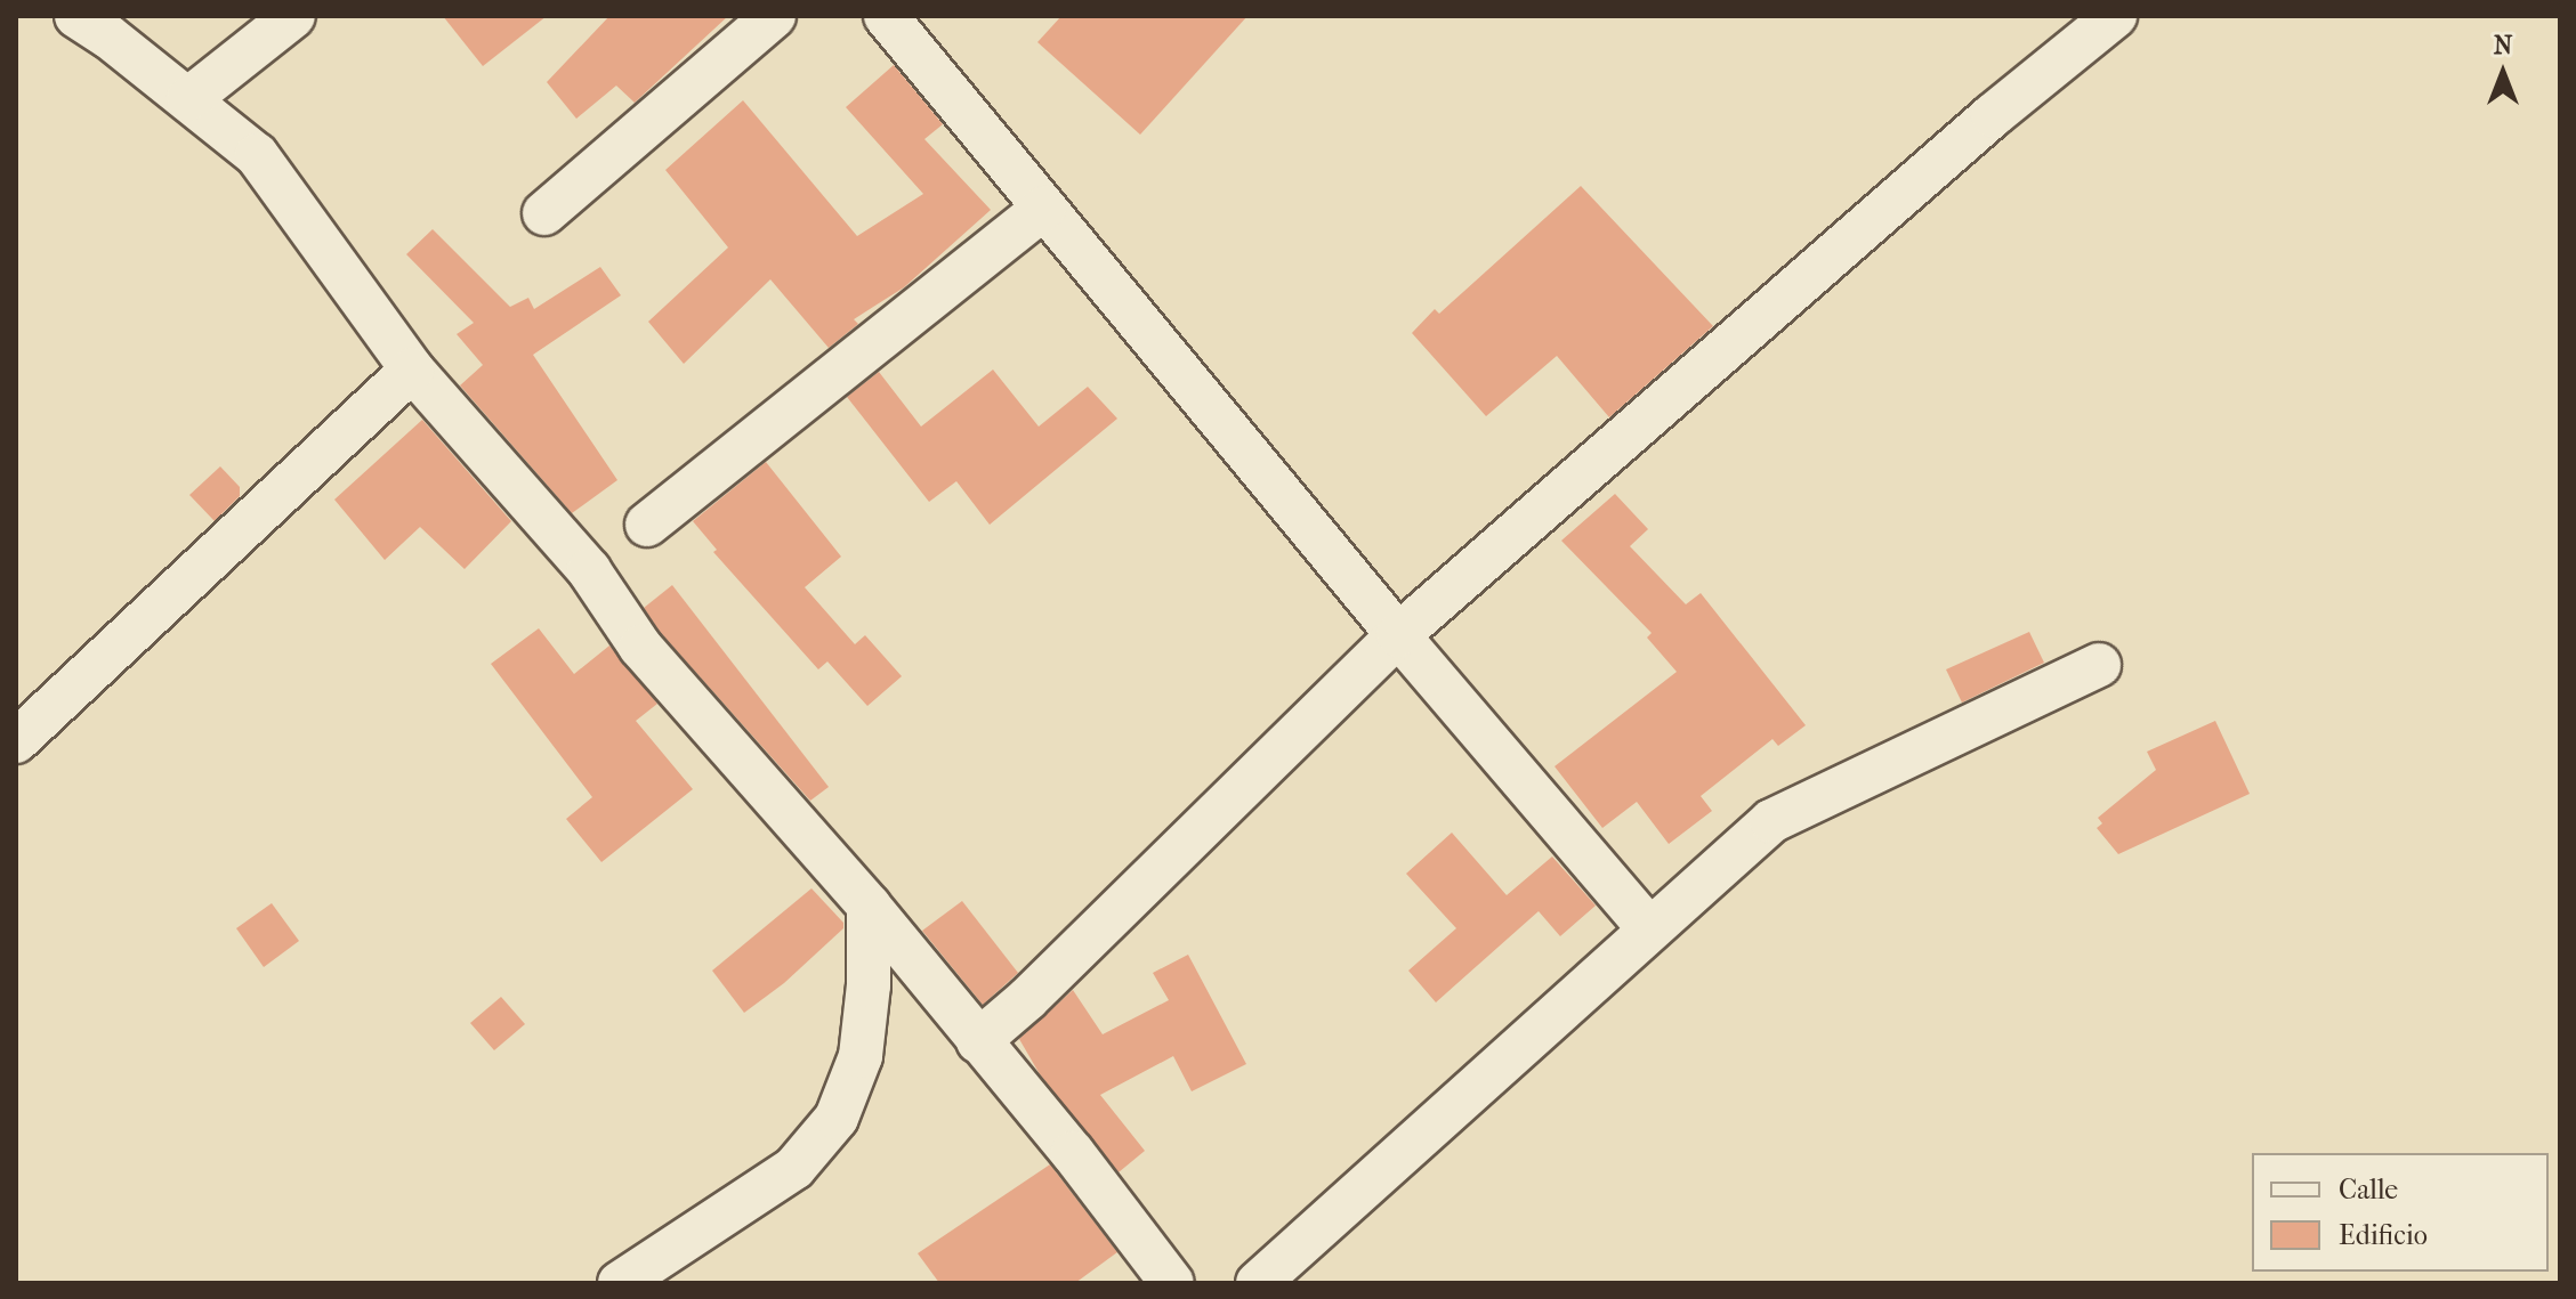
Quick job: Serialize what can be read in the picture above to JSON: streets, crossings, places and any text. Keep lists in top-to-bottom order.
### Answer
{
  "legend": ["Calle", "Edificio"],
  "north": "top"
}
